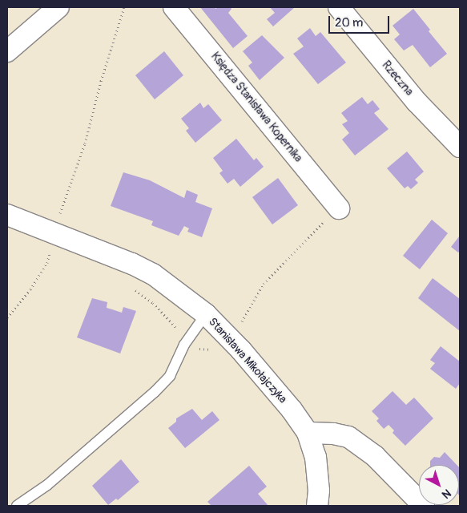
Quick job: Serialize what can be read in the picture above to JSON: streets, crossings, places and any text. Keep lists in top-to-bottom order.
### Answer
{
  "streets": {
    "street": ["Rzeczna", "Księdza Stanisława Kopernika", "Stanisława Mikołajczyka"]
  },
  "scale_bar": "20 m",
  "north": "bottom right"
}
